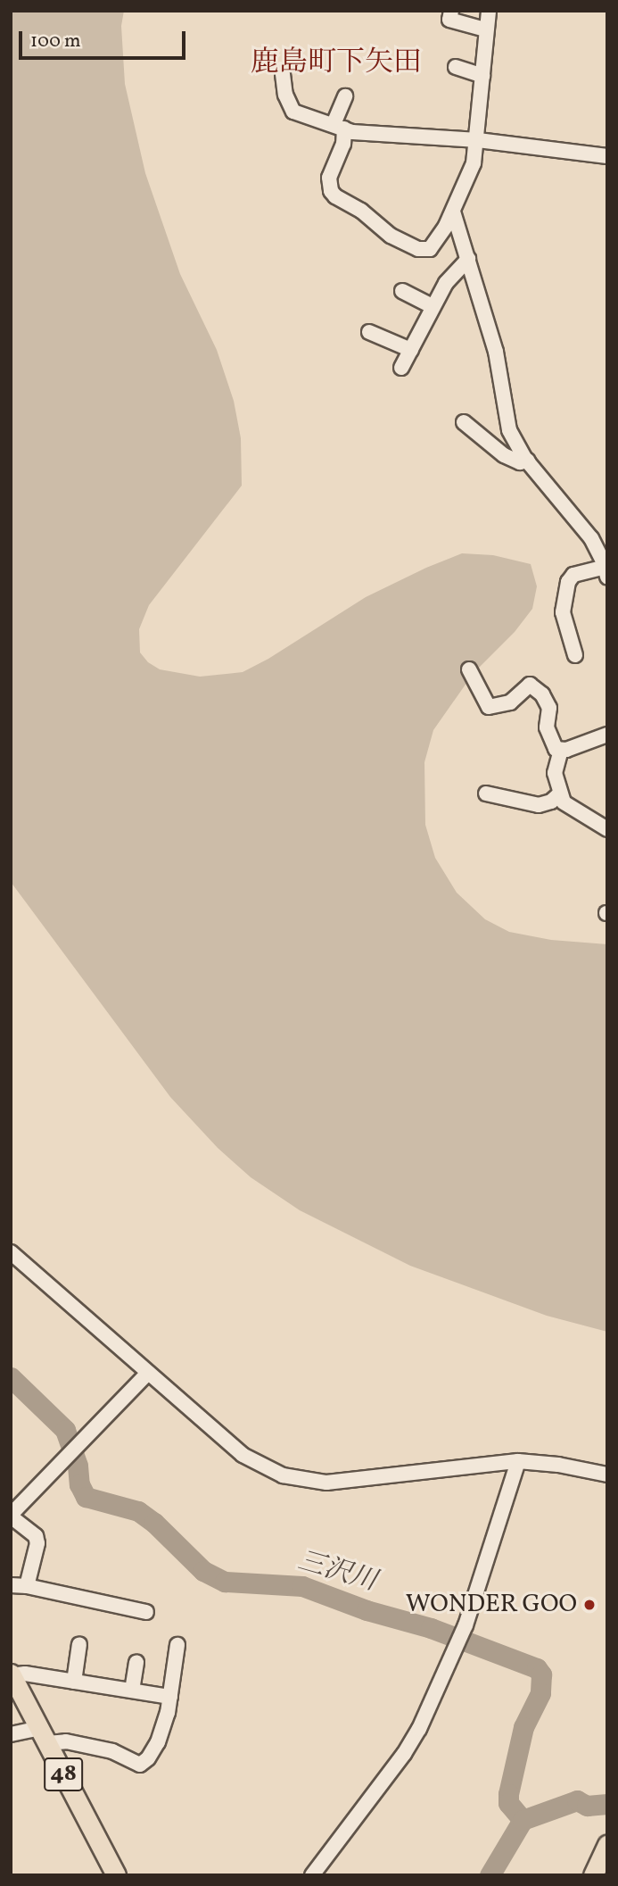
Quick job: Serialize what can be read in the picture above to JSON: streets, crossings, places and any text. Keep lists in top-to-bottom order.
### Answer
{
  "streets": {
    "main road": ["48"]
  },
  "districts": ["鹿島町下矢田"],
  "water": ["三沢川"],
  "places": ["WONDER GOO"],
  "scale_bar": "100 m"
}
